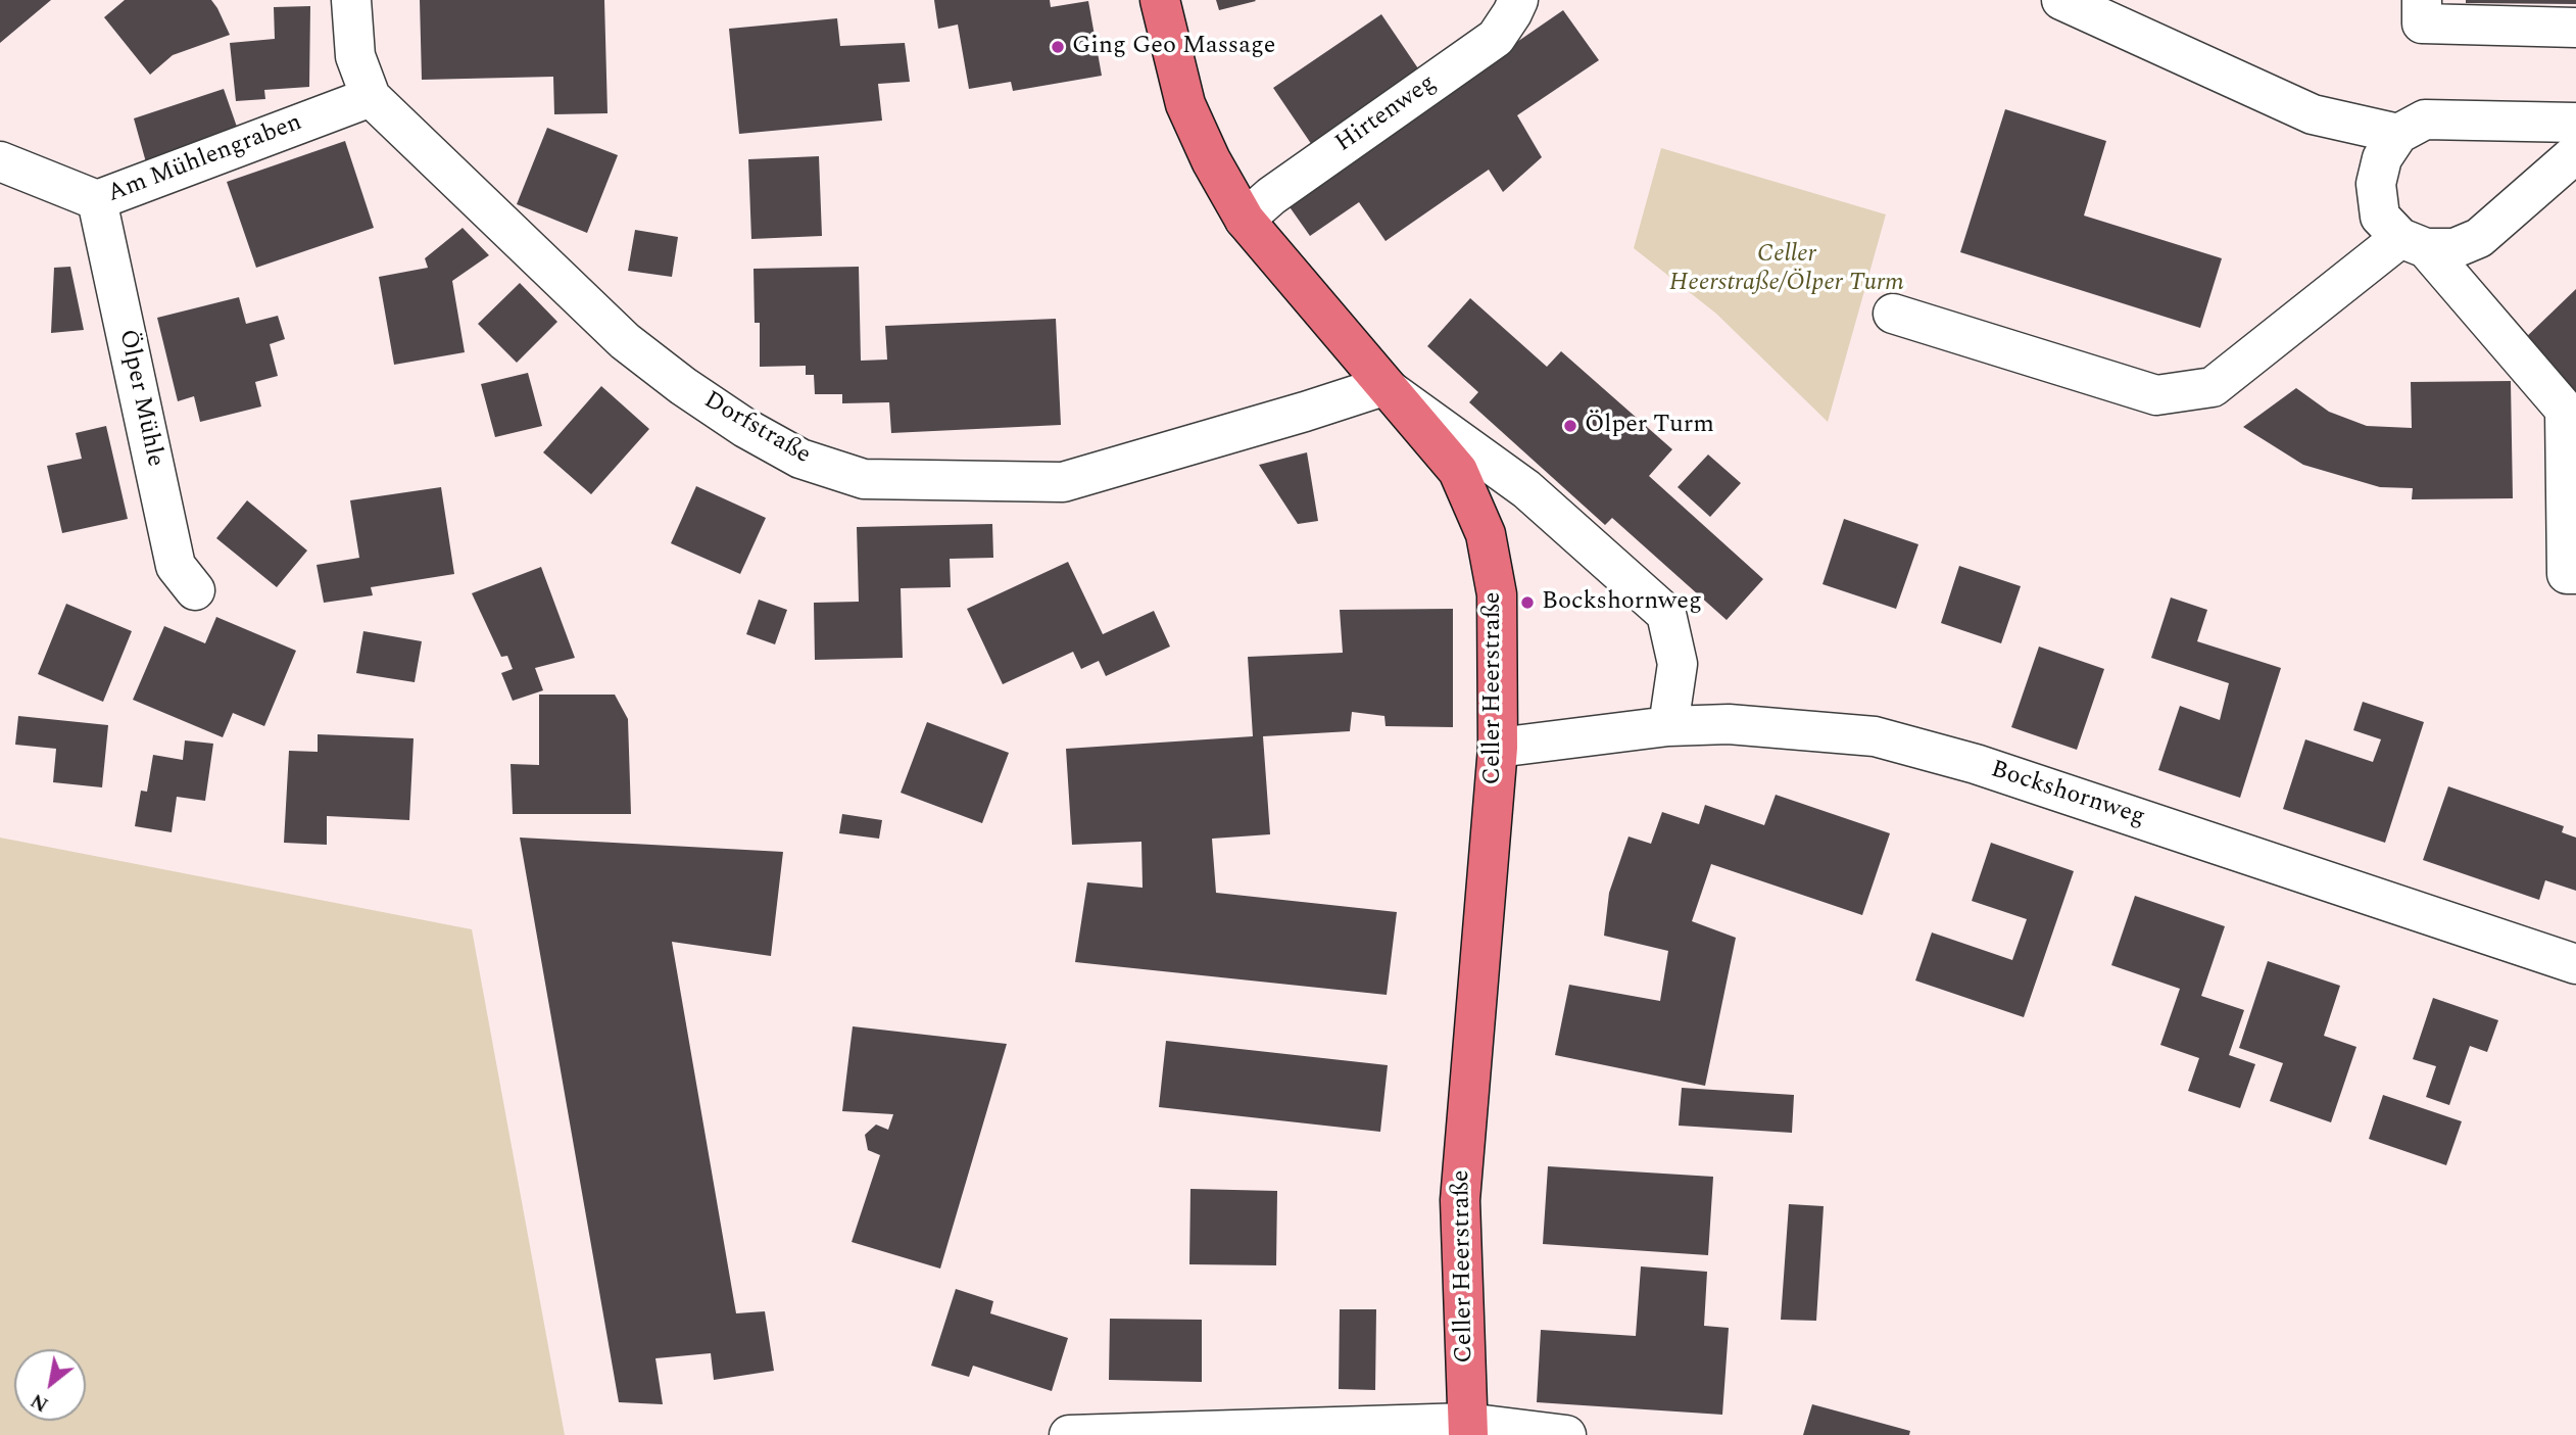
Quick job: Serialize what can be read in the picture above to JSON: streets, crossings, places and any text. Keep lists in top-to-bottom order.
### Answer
{
  "streets": {
    "main road": ["Celler Heerstraße"],
    "street": [
      "Hirtenweg",
      "Am Mühlengraben",
      "Ölper Mühle",
      "Dorfstraße",
      "Bockshornweg"
    ]
  },
  "crossings": [
    ["Hirtenweg", "Celler Heerstraße"],
    ["Am Mühlengraben", "Ölper Mühle"],
    ["Am Mühlengraben", "Dorfstraße"],
    ["Dorfstraße", "Celler Heerstraße"],
    ["Celler Heerstraße", "Bockshornweg"]
  ],
  "parks": ["Celler Heerstraße/Ölper Turm"],
  "places": ["Ging Geo Massage", "Ölper Turm", "Bockshornweg"],
  "north": "bottom left"
}
